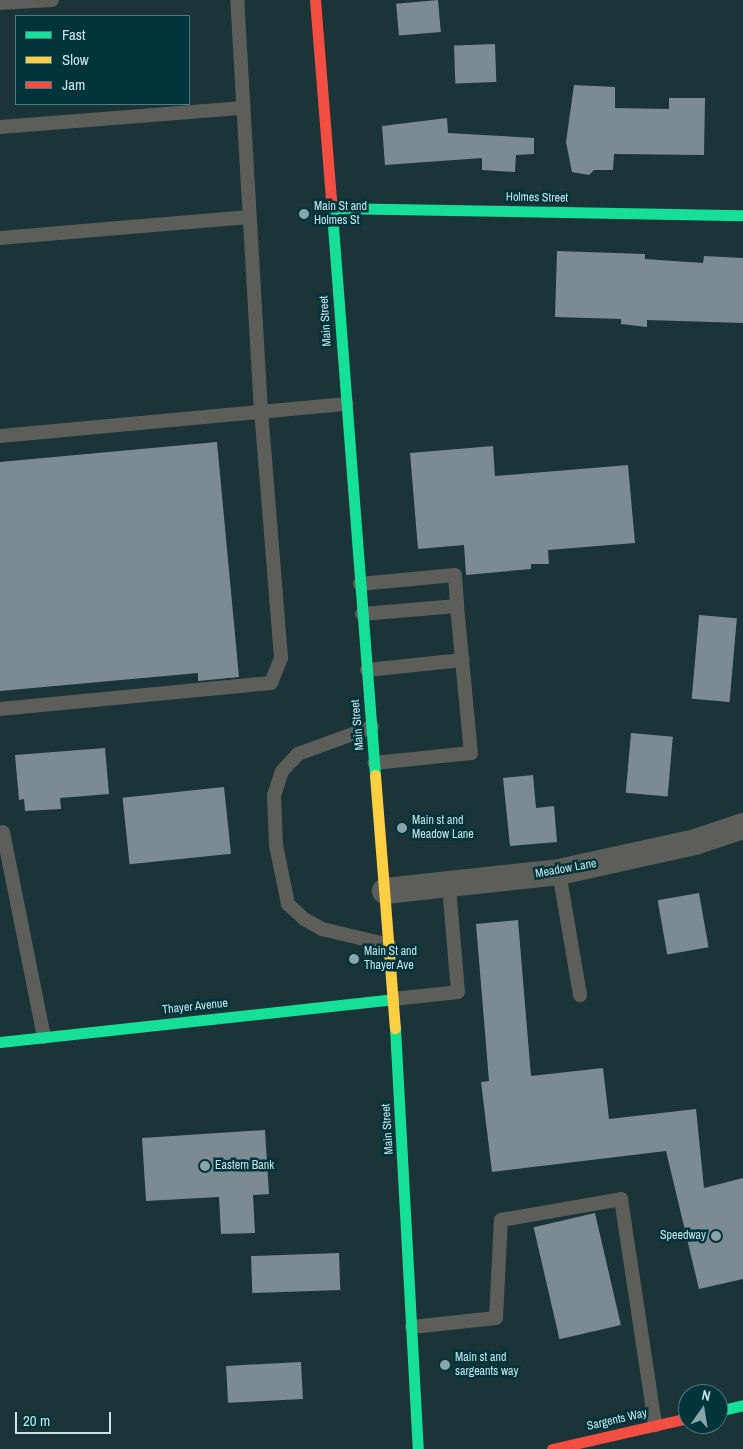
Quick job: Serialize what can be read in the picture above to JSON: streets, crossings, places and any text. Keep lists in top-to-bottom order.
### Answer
{
  "streets": {
    "main road": [
      "Holmes Street",
      "Main Street",
      "Thayer Avenue",
      "Sargents Way"
    ],
    "street": ["Meadow Lane"]
  },
  "crossings": [
    ["Holmes Street", "Main Street"],
    ["Main Street", "Meadow Lane"],
    ["Main Street", "Thayer Avenue"]
  ],
  "places": [
    "Main St and Holmes St",
    "Main st and Meadow Lane",
    "Main St and Thayer Ave",
    "Eastern Bank",
    "Speedway",
    "Main st and sargeants way"
  ],
  "legend": ["Fast", "Slow", "Jam"],
  "scale_bar": "20 m",
  "north": "top"
}
